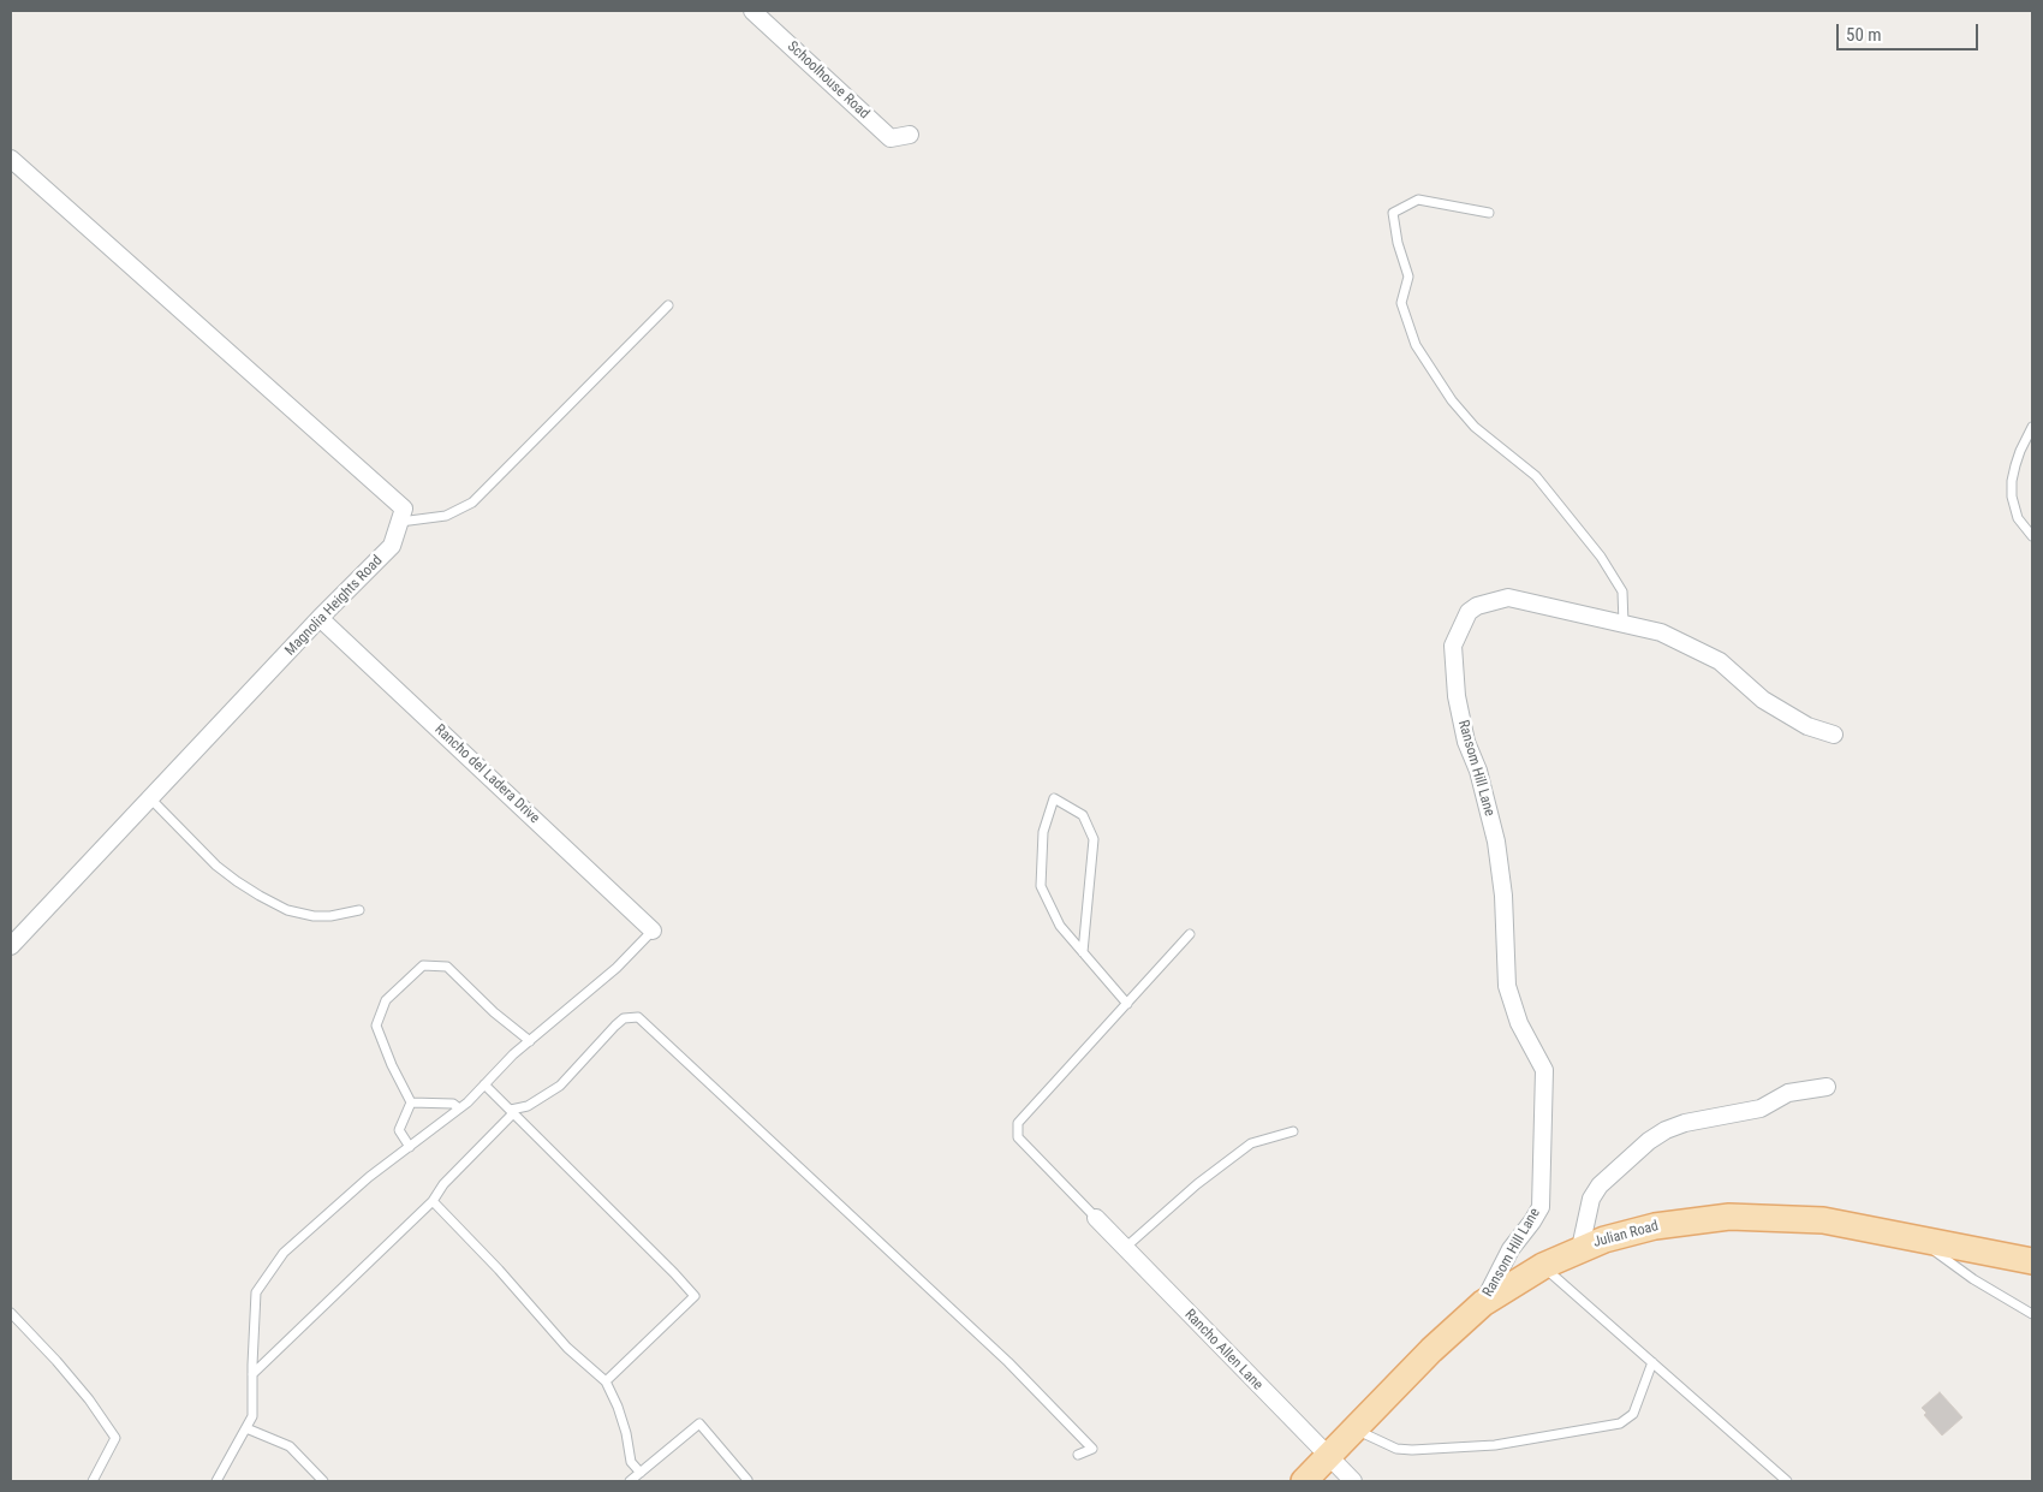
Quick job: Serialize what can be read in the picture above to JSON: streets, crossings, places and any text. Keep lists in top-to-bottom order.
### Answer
{
  "streets": {
    "main road": ["Julian Road"],
    "street": [
      "Schoolhouse Road",
      "Magnolia Heights Road",
      "Ransom Hill Lane",
      "Rancho del Ladera Drive",
      "Rancho Allen Lane"
    ]
  },
  "crossings": [
    ["Magnolia Heights Road", "Rancho del Ladera Drive"],
    ["Ransom Hill Lane", "Julian Road"],
    ["Julian Road", "Rancho Allen Lane"]
  ],
  "scale_bar": "50 m"
}
